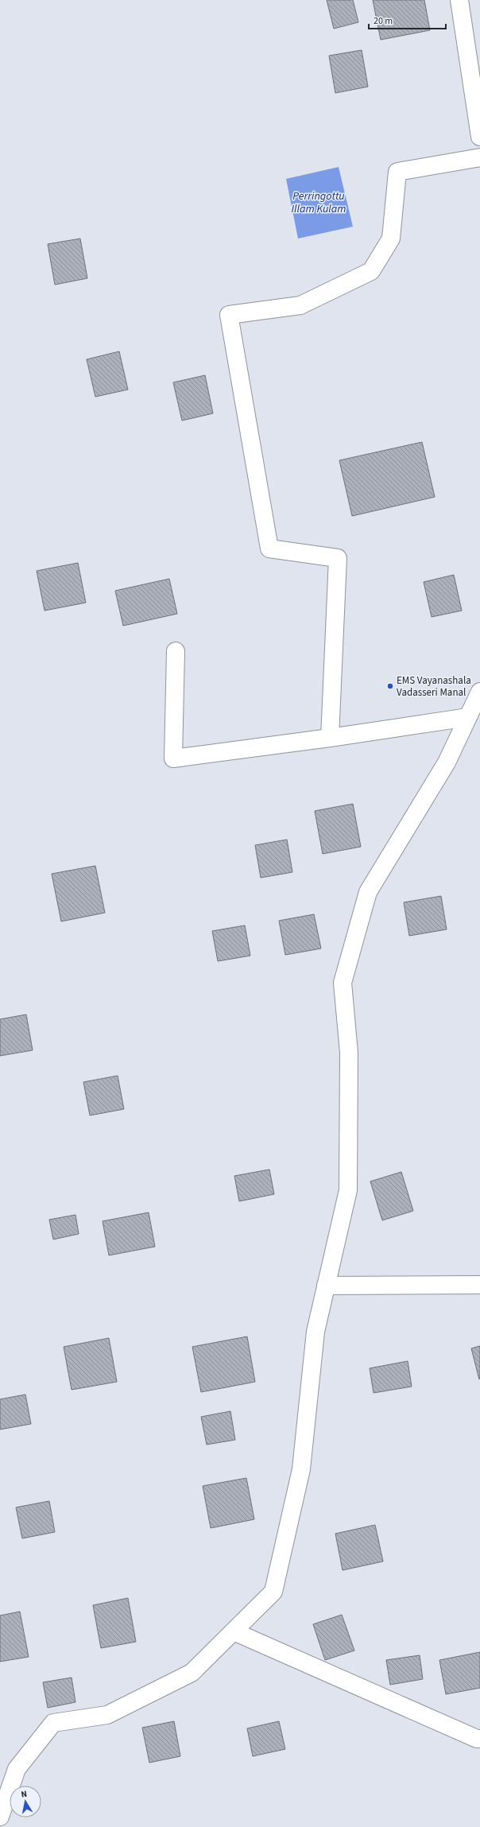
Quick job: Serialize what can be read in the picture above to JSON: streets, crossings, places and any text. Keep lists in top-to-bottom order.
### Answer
{
  "water": ["Perringottu Illam Kulam"],
  "places": ["EMS Vayanashala Vadasseri Manal"],
  "scale_bar": "20 m",
  "north": "top"
}
